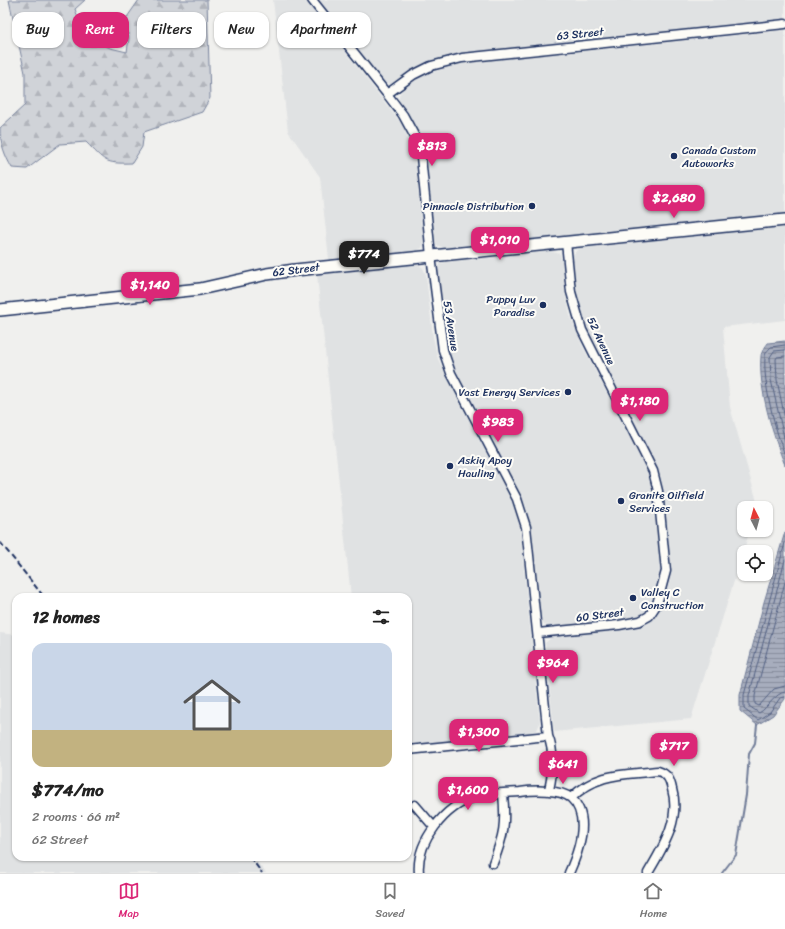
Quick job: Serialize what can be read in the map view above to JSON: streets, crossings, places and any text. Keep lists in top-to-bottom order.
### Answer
{
  "streets": {
    "main road": ["62 Street"],
    "street": [
      "63 Street",
      "53 Avenue",
      "52 Avenue",
      "60 Street"
    ]
  },
  "crossings": [
    ["63 Street", "53 Avenue"],
    ["62 Street", "53 Avenue"],
    ["62 Street", "52 Avenue"],
    ["53 Avenue", "60 Street"],
    ["52 Avenue", "60 Street"]
  ],
  "places": [
    "Canada Custom Autoworks",
    "Pinnacle Distribution",
    "Puppy Luv Paradise",
    "Vast Energy Services",
    "Askiy Apoy Hauling",
    "Granite Oilfield Services",
    "Valley C Construction"
  ],
  "north": "top",
  "page": {
    "chip": [
      "Buy",
      "Rent",
      "Filters",
      "New",
      "Apartment"
    ],
    "price": [
      "$813",
      "$2,680",
      "$1,010",
      "$774",
      "$1,140",
      "$1,180",
      "$983",
      "$964",
      "$1,300",
      "$717",
      "$641",
      "$1,600"
    ],
    "heading": "12 homes",
    "list": [
      {
        "name": "$774/mo",
        "note": "2 rooms · 66 m² · 62 Street"
      }
    ],
    "tabs": ["Map", "Saved", "Home"]
  }
}
